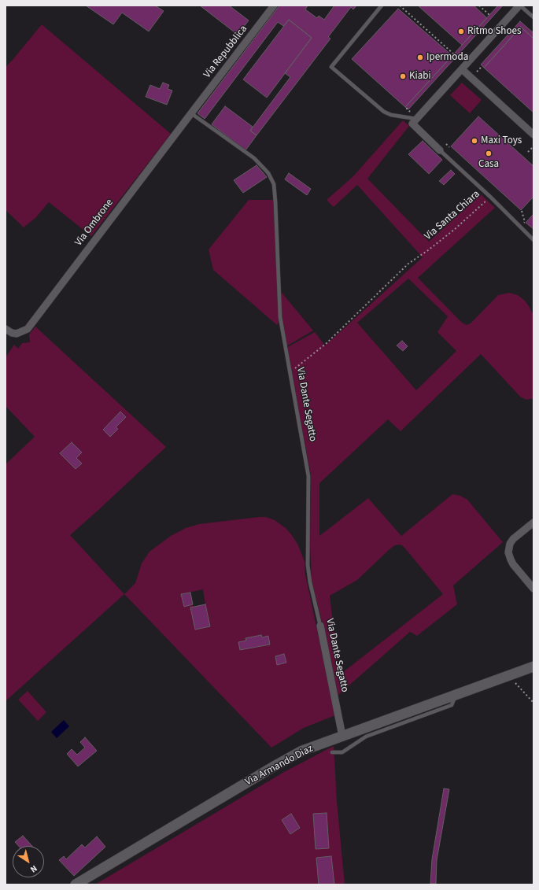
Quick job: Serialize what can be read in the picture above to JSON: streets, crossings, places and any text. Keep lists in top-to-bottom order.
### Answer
{
  "streets": {
    "street": [
      "Via Repubblica",
      "Via Santa Chiara",
      "Via Ombrone",
      "Via Dante Segatto",
      "Via Armando Diaz"
    ]
  },
  "crossings": [
    ["Via Repubblica", "Via Ombrone"],
    ["Via Repubblica", "Via Dante Segatto"],
    ["Via Ombrone", "Via Dante Segatto"],
    ["Via Dante Segatto", "Via Armando Diaz"]
  ],
  "places": [
    "Ritmo Shoes",
    "Ipermoda",
    "Kiabi",
    "Maxi Toys",
    "Casa"
  ],
  "north": "bottom right"
}
